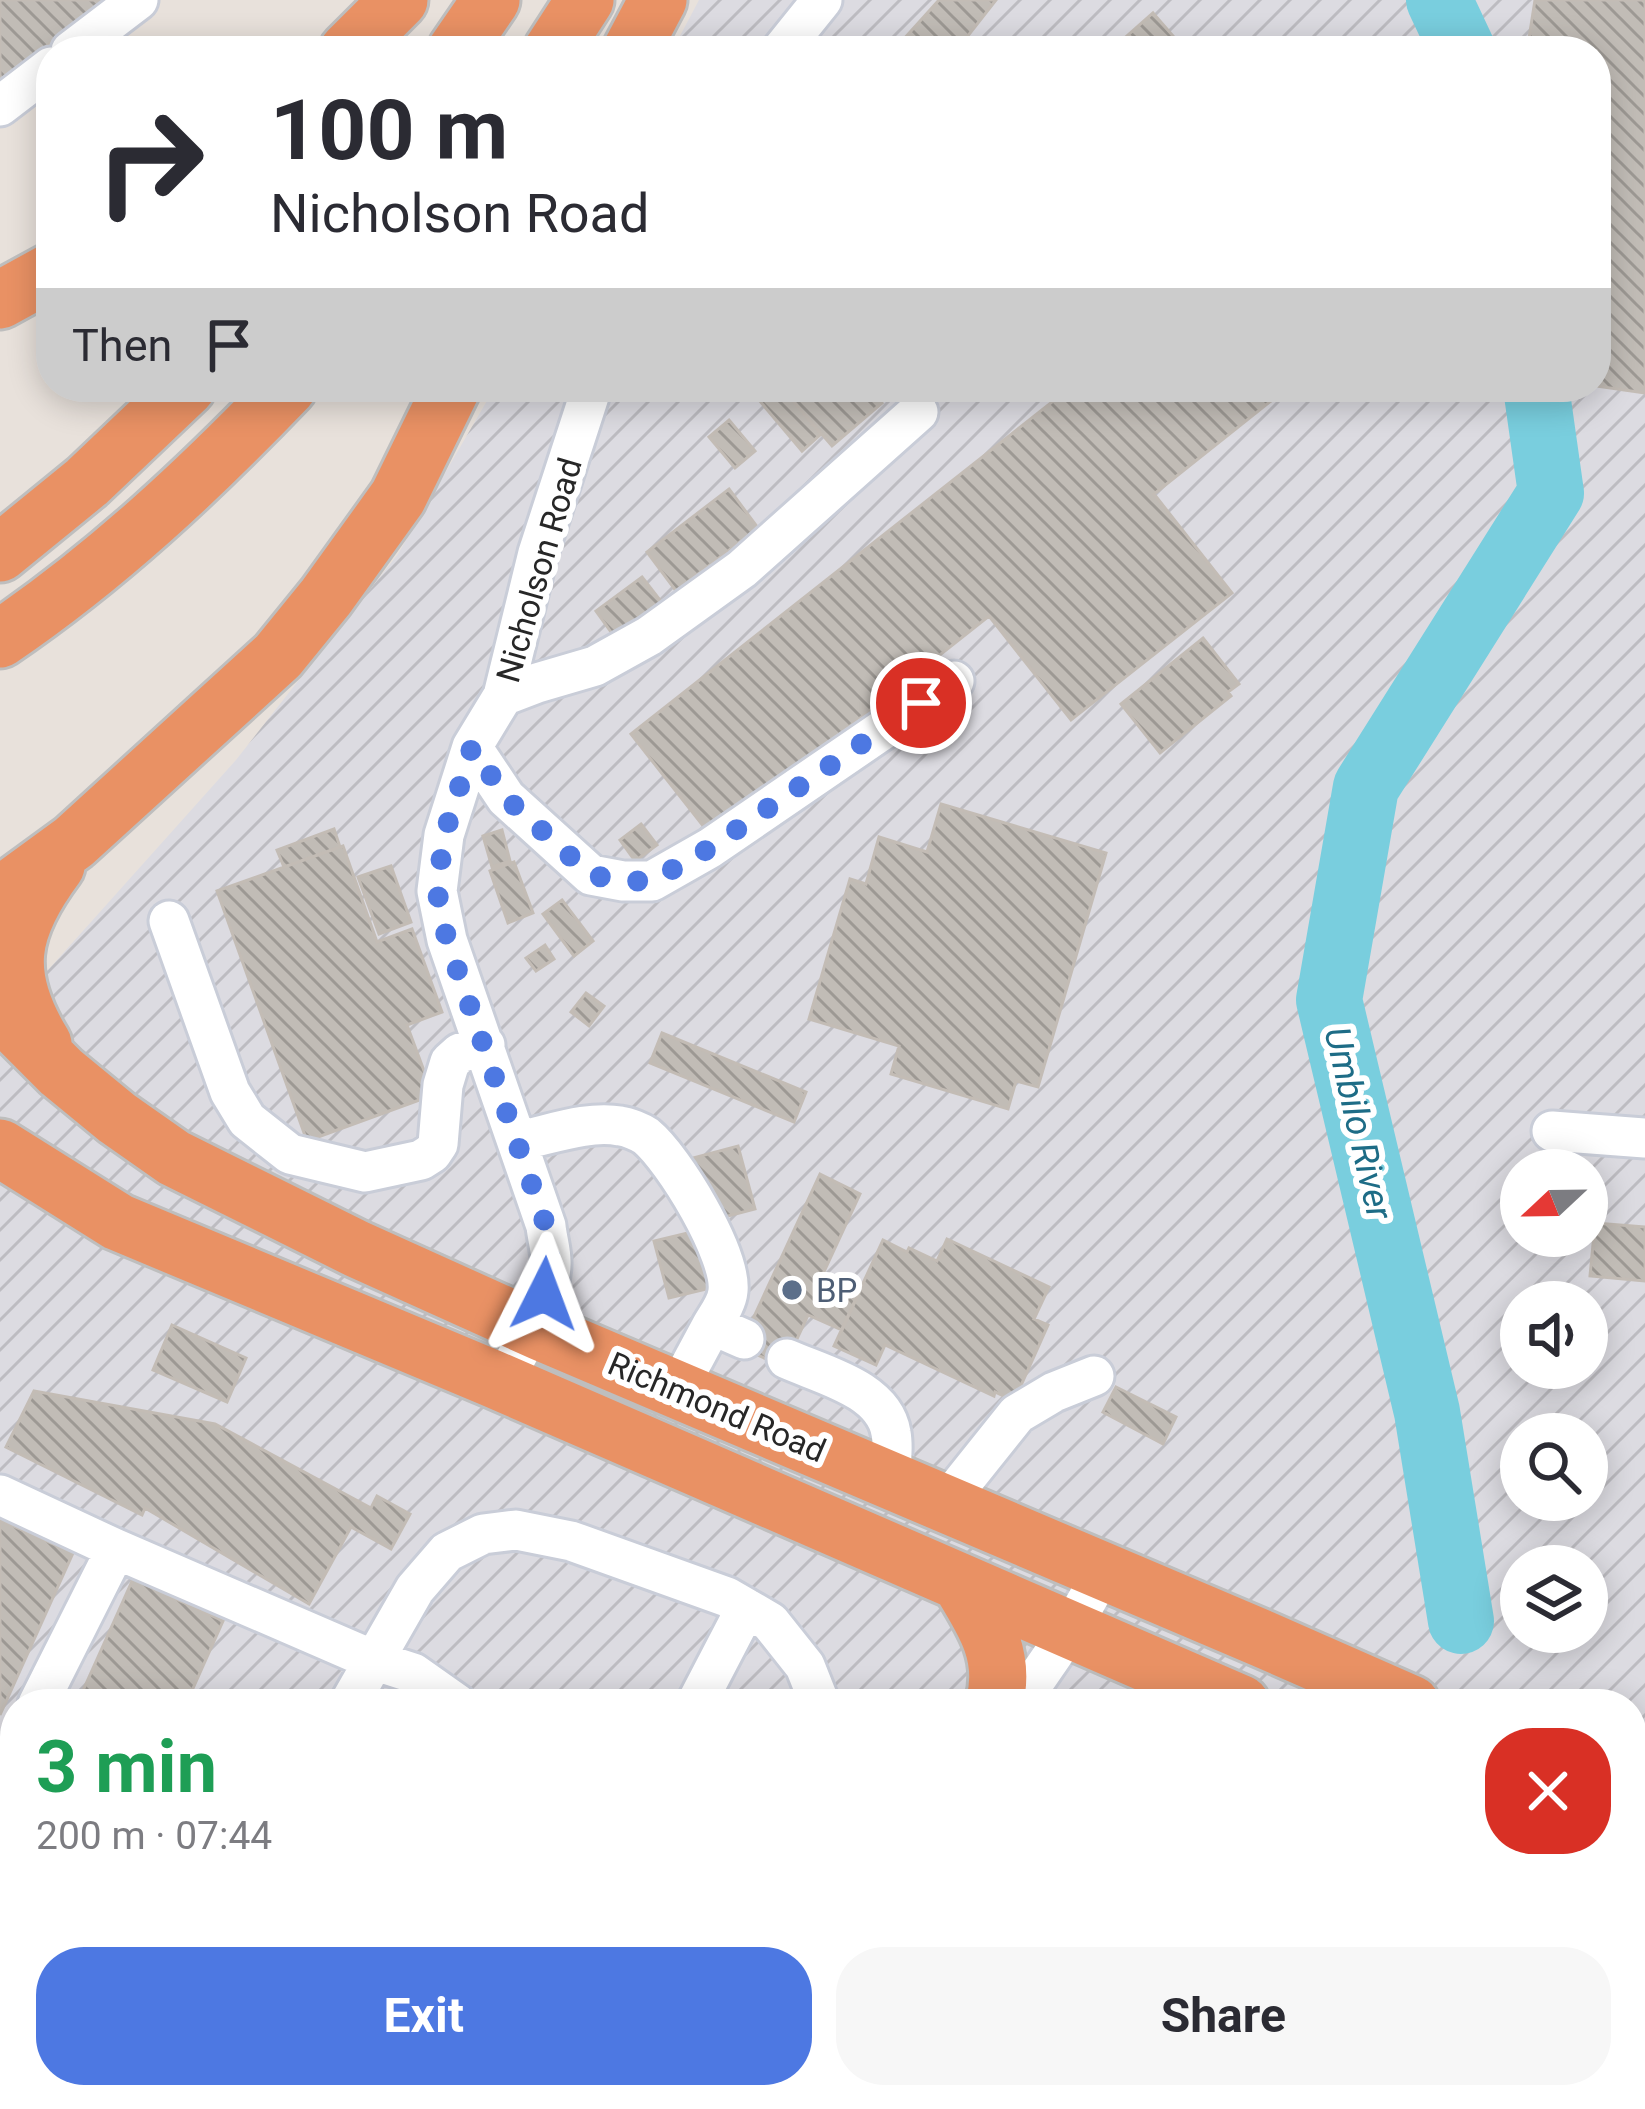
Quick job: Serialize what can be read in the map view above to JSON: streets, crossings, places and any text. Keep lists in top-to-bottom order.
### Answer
{
  "streets": {
    "highway": ["Richmond Road"],
    "street": ["Nicholson Road"]
  },
  "crossings": [
    ["Nicholson Road", "Richmond Road"]
  ],
  "water": ["Umbilo River"],
  "places": ["BP"],
  "north": "left",
  "page": {
    "turn": ["100 m", "Nicholson Road"],
    "then": "Then",
    "heading": ["3 min", "200 m · 07:44"],
    "buttons": ["Exit", "Share"]
  }
}
